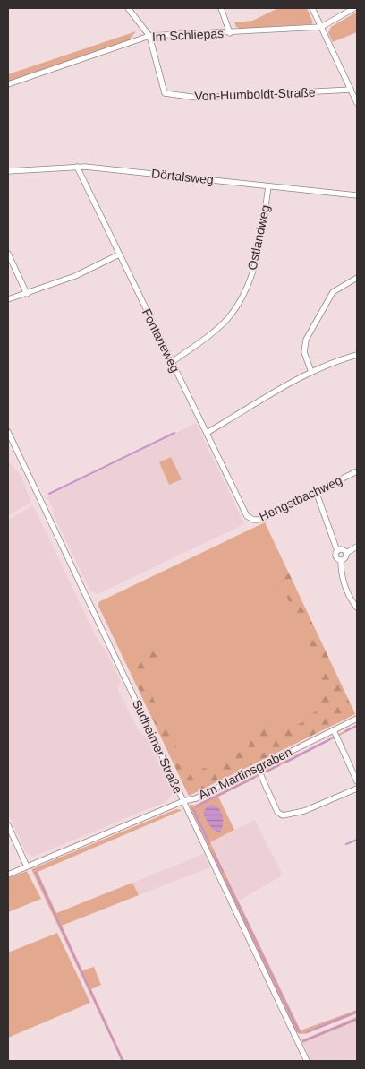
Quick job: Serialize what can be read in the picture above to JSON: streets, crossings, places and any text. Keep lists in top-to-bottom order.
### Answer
{
  "streets": {
    "street": [
      "Im Schliepas",
      "Von-Humboldt-Straße",
      "Dörtalsweg",
      "Ostlandweg",
      "Fontaneweg",
      "Hengstbachweg",
      "Sudheimer Straße",
      "Am Martinsgraben"
    ]
  },
  "crossings": [
    ["Im Schliepas", "Von-Humboldt-Straße"],
    ["Dörtalsweg", "Ostlandweg"],
    ["Dörtalsweg", "Fontaneweg"],
    ["Ostlandweg", "Fontaneweg"],
    ["Fontaneweg", "Hengstbachweg"],
    ["Sudheimer Straße", "Am Martinsgraben"]
  ]
}
